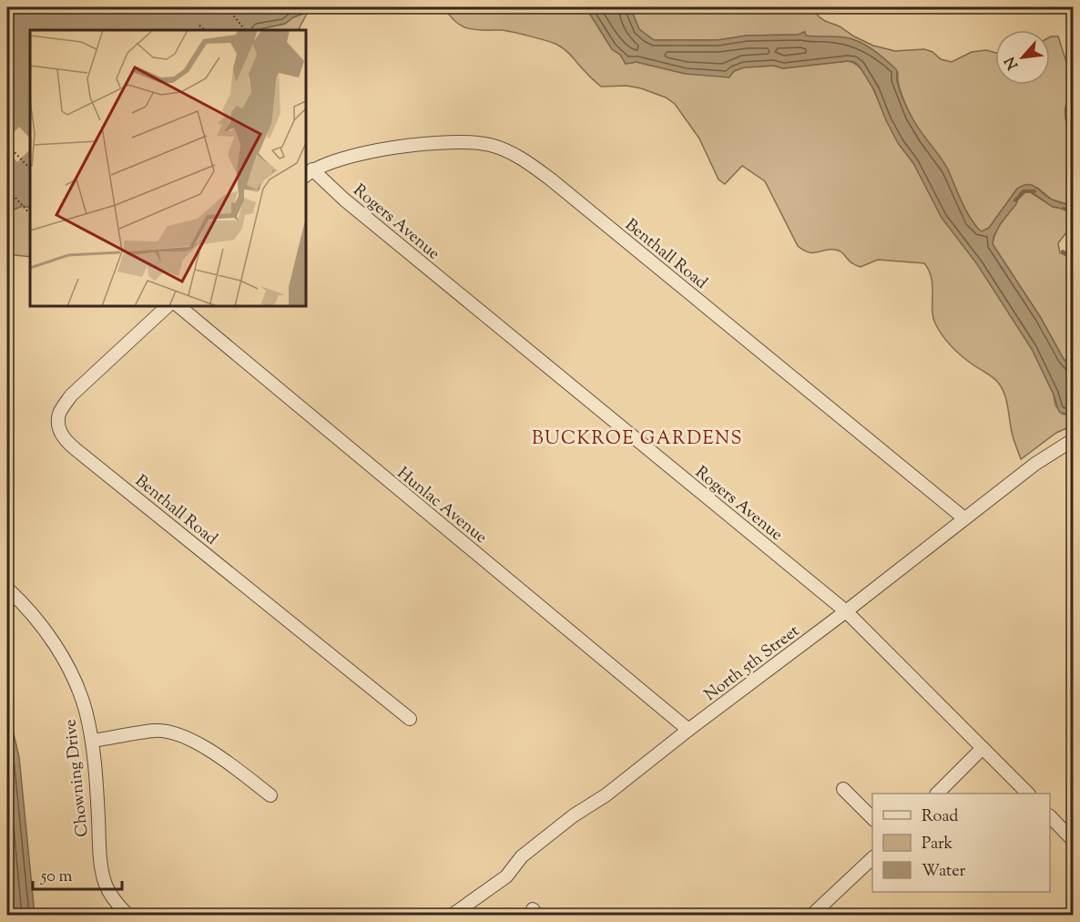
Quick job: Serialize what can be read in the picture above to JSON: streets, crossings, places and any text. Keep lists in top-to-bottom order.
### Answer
{
  "streets": {
    "street": [
      "Rogers Avenue",
      "Benthall Road",
      "Hunlac Avenue",
      "North 5th Street",
      "Chowning Drive"
    ]
  },
  "crossings": [
    ["Rogers Avenue", "Benthall Road"],
    ["Rogers Avenue", "North 5th Street"],
    ["Benthall Road", "North 5th Street"],
    ["Hunlac Avenue", "North 5th Street"]
  ],
  "districts": ["BUCKROE GARDENS"],
  "legend": ["Road", "Park", "Water"],
  "scale_bar": "50 m",
  "north": "bottom left"
}
